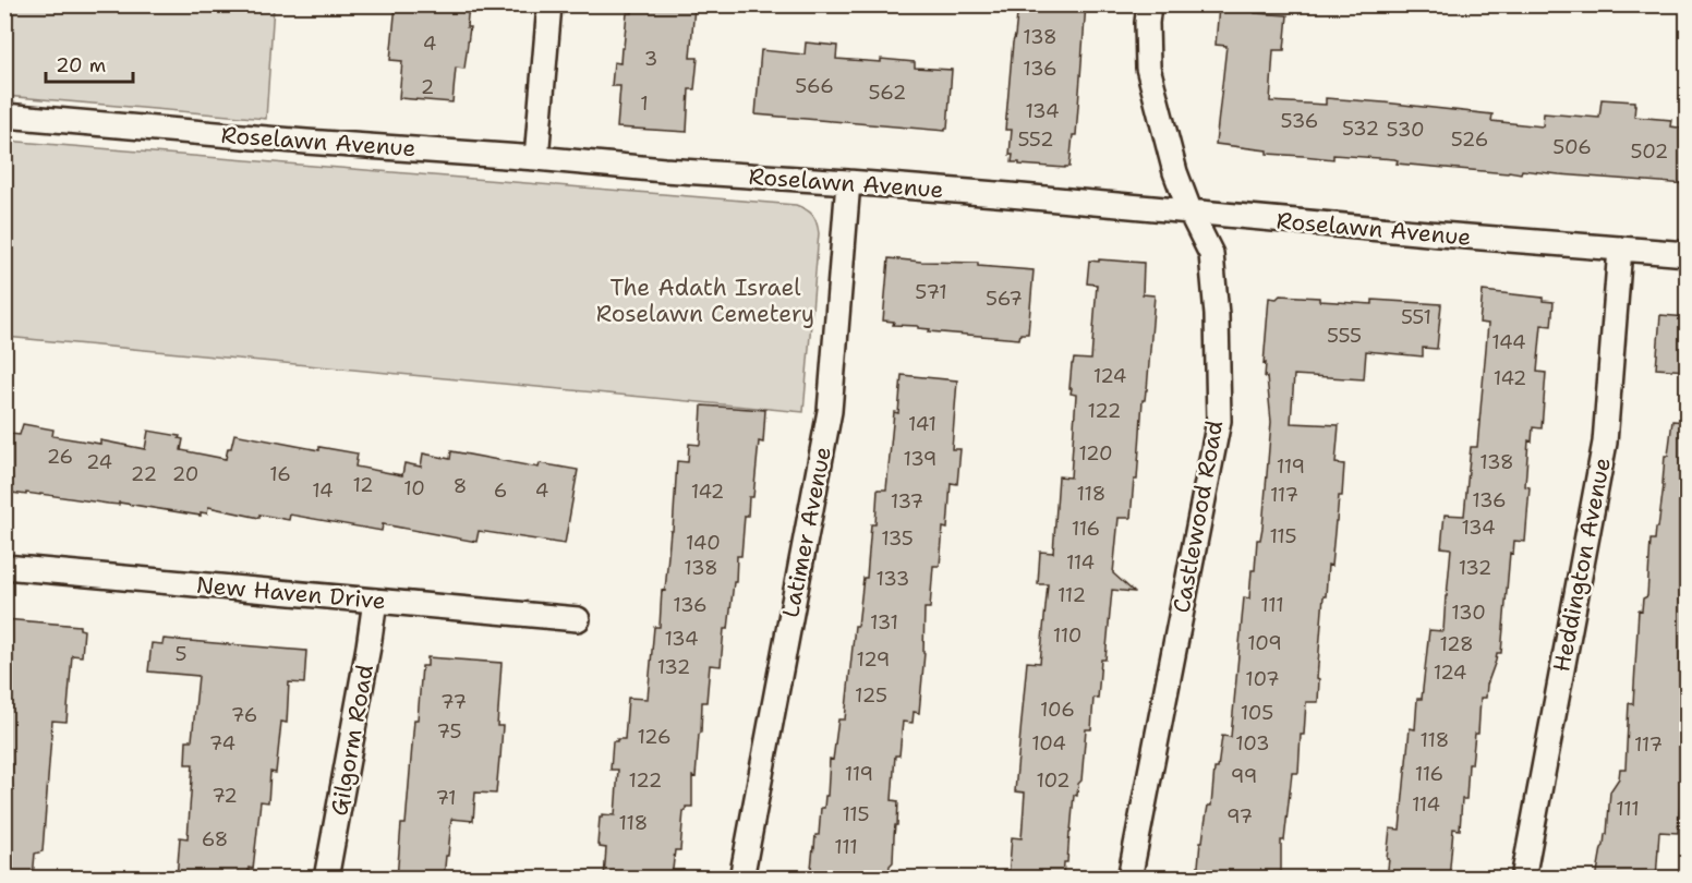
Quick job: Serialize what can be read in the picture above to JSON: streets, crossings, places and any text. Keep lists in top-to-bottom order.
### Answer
{
  "streets": {
    "street": [
      "Roselawn Avenue",
      "Castlewood Road",
      "Latimer Avenue",
      "Heddington Avenue",
      "New Haven Drive",
      "Gilgorm Road"
    ]
  },
  "crossings": [
    ["Roselawn Avenue", "Castlewood Road"],
    ["Roselawn Avenue", "Latimer Avenue"],
    ["Roselawn Avenue", "Heddington Avenue"],
    ["New Haven Drive", "Gilgorm Road"]
  ],
  "parks": ["The Adath Israel Roselawn Cemetery"],
  "house_numbers": [
    "138",
    "4",
    "3",
    "136",
    "566",
    "2",
    "562",
    "1",
    "134",
    "536",
    "532",
    "530",
    "552",
    "526",
    "506",
    "502",
    "571",
    "567",
    "551",
    "555",
    "144",
    "124",
    "142",
    "122",
    "141",
    "120",
    "26",
    "139",
    "24",
    "138",
    "119",
    "22",
    "20",
    "16",
    "12",
    "8",
    "10",
    "14",
    "6",
    "4",
    "142",
    "118",
    "117",
    "136",
    "137",
    "134",
    "116",
    "115",
    "135",
    "140",
    "114",
    "138",
    "132",
    "133",
    "112",
    "136",
    "111",
    "130",
    "131",
    "110",
    "134",
    "109",
    "128",
    "5",
    "129",
    "132",
    "124",
    "107",
    "125",
    "77",
    "106",
    "105",
    "76",
    "75",
    "126",
    "118",
    "74",
    "104",
    "103",
    "117",
    "119",
    "116",
    "99",
    "122",
    "102",
    "72",
    "71",
    "114",
    "111",
    "115",
    "97",
    "118",
    "68",
    "111"
  ],
  "scale_bar": "20 m"
}
